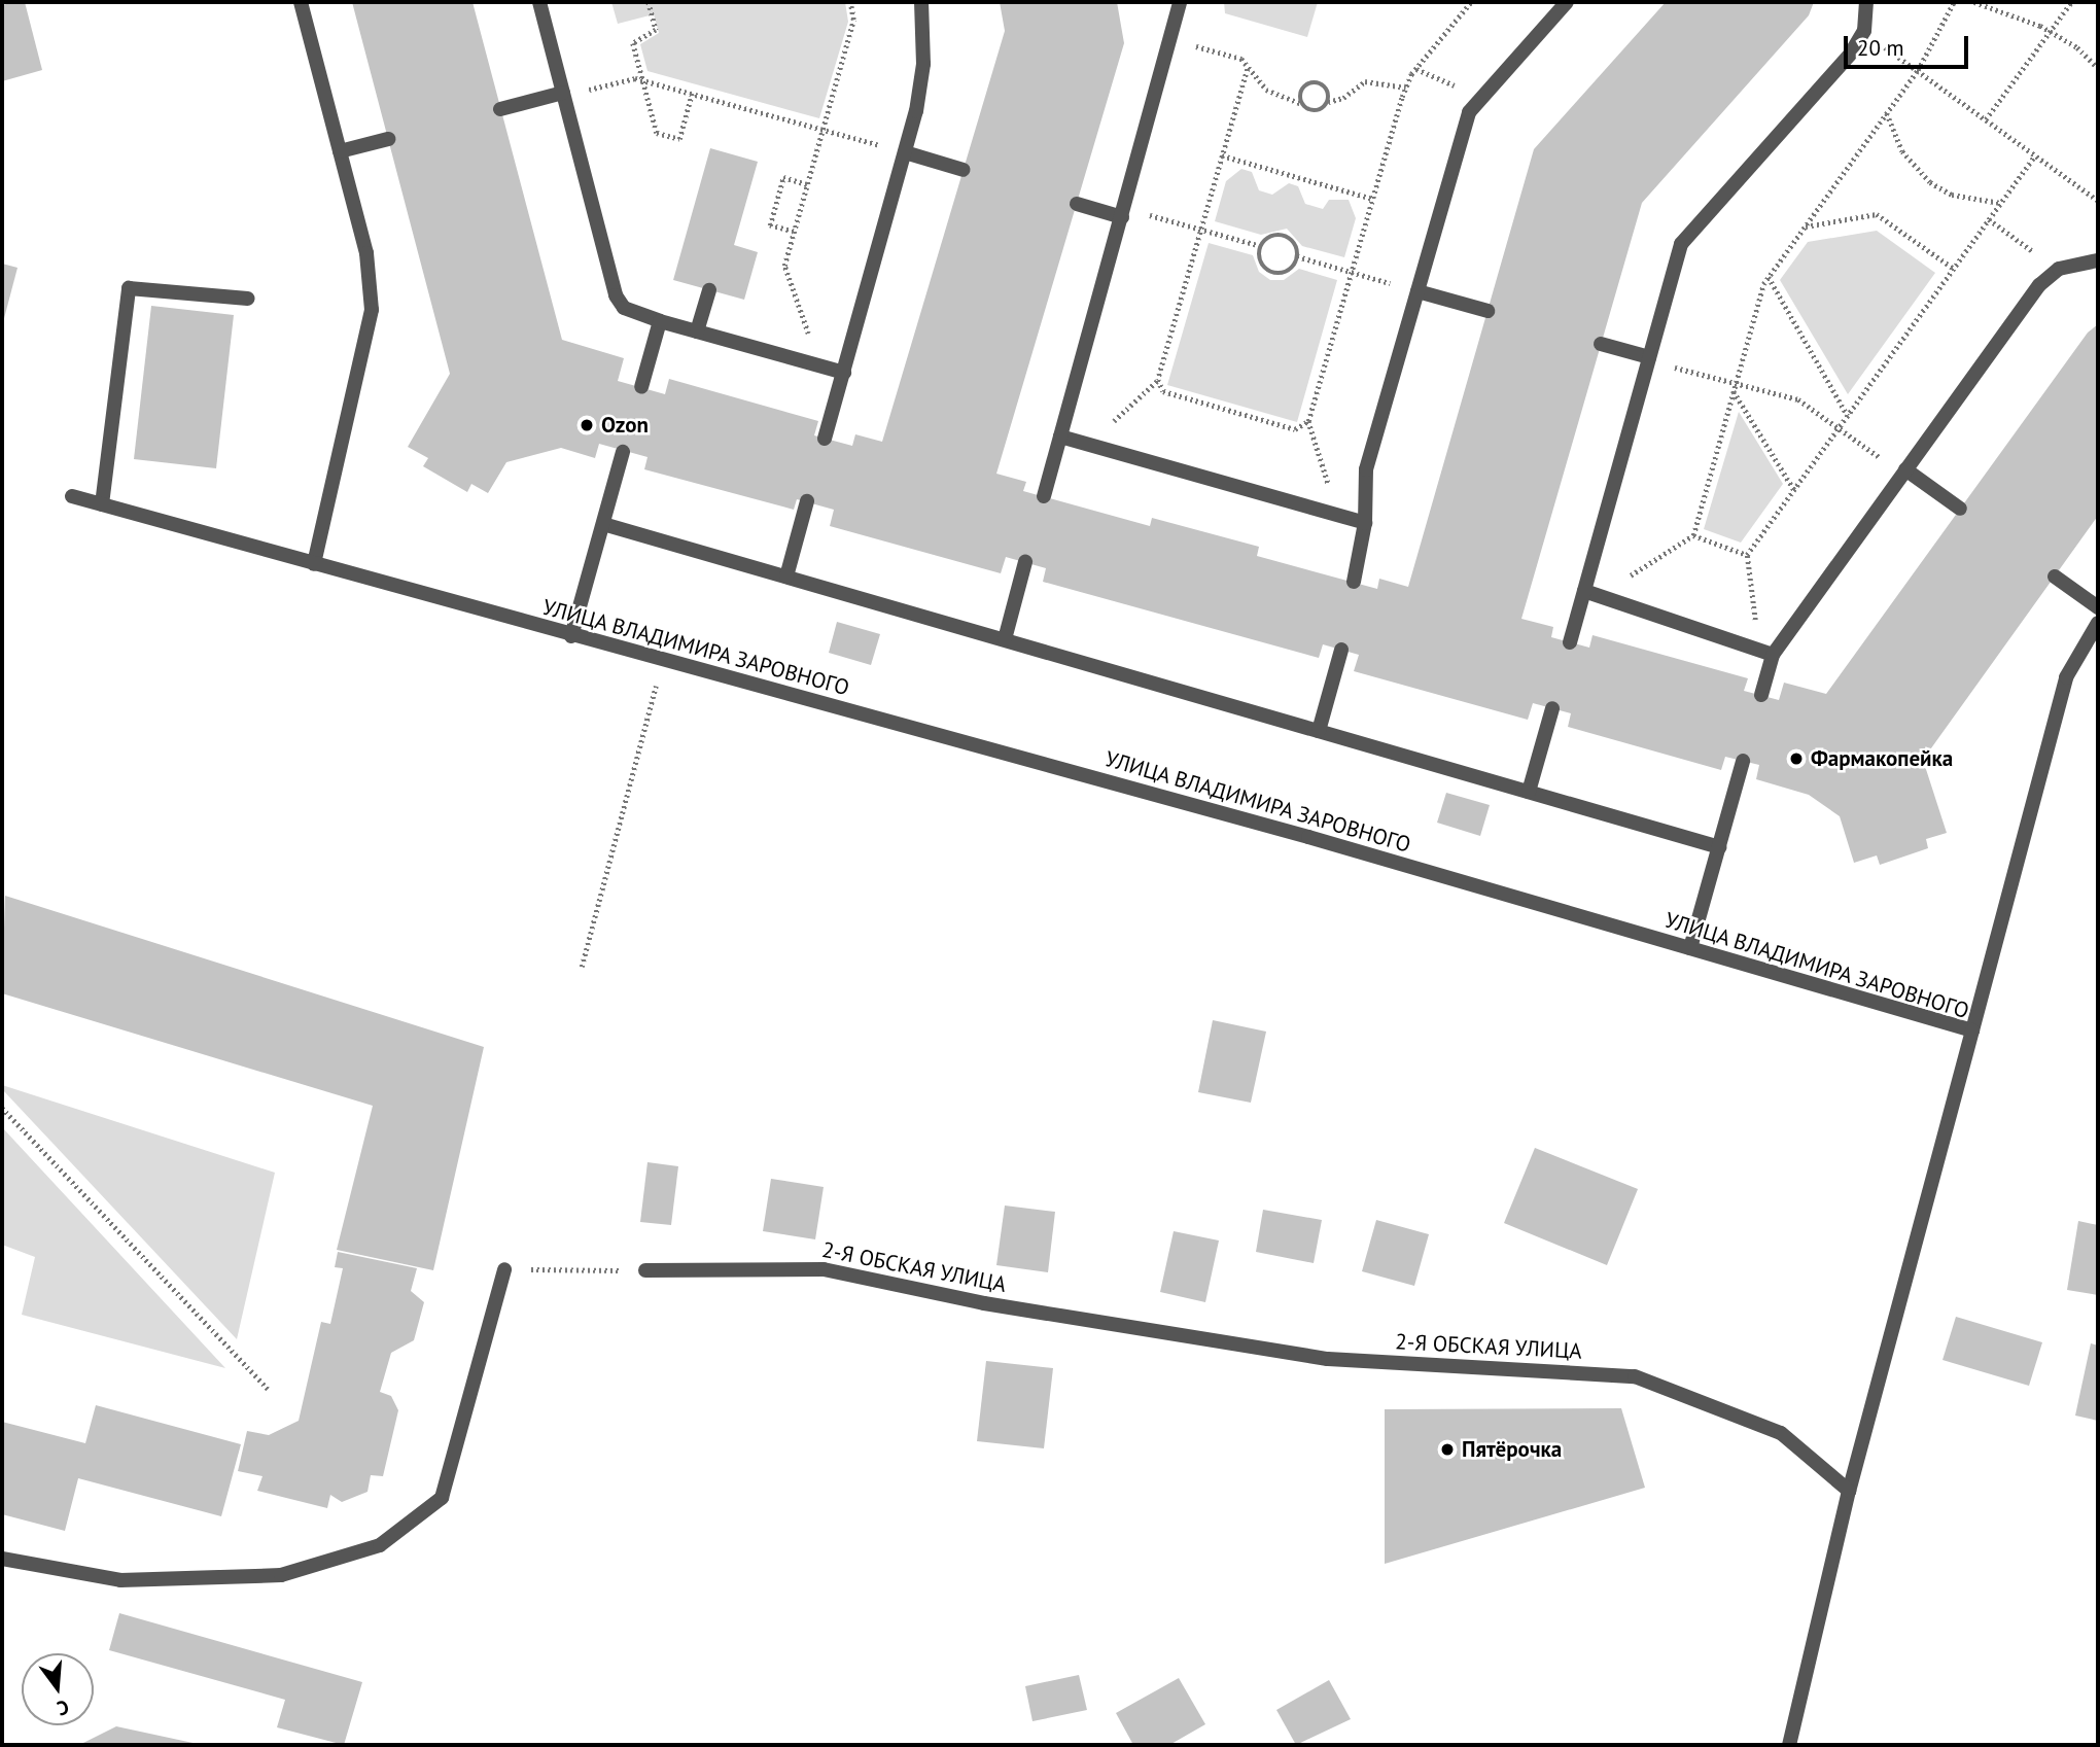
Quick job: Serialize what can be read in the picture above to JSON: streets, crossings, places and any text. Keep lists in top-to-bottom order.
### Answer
{
  "streets": {
    "street": ["УЛИЦА ВЛАДИМИРА ЗАРОВНОГО", "2-Я ОБСКАЯ УЛИЦА"]
  },
  "crossings": [
    ["УЛИЦА ВЛАДИМИРА ЗАРОВНОГО", "2-Я ОБСКАЯ УЛИЦА"]
  ],
  "places": ["Ozon", "Фармакопейка", "Пятёрочка"],
  "scale_bar": "20 m",
  "north": "bottom"
}
